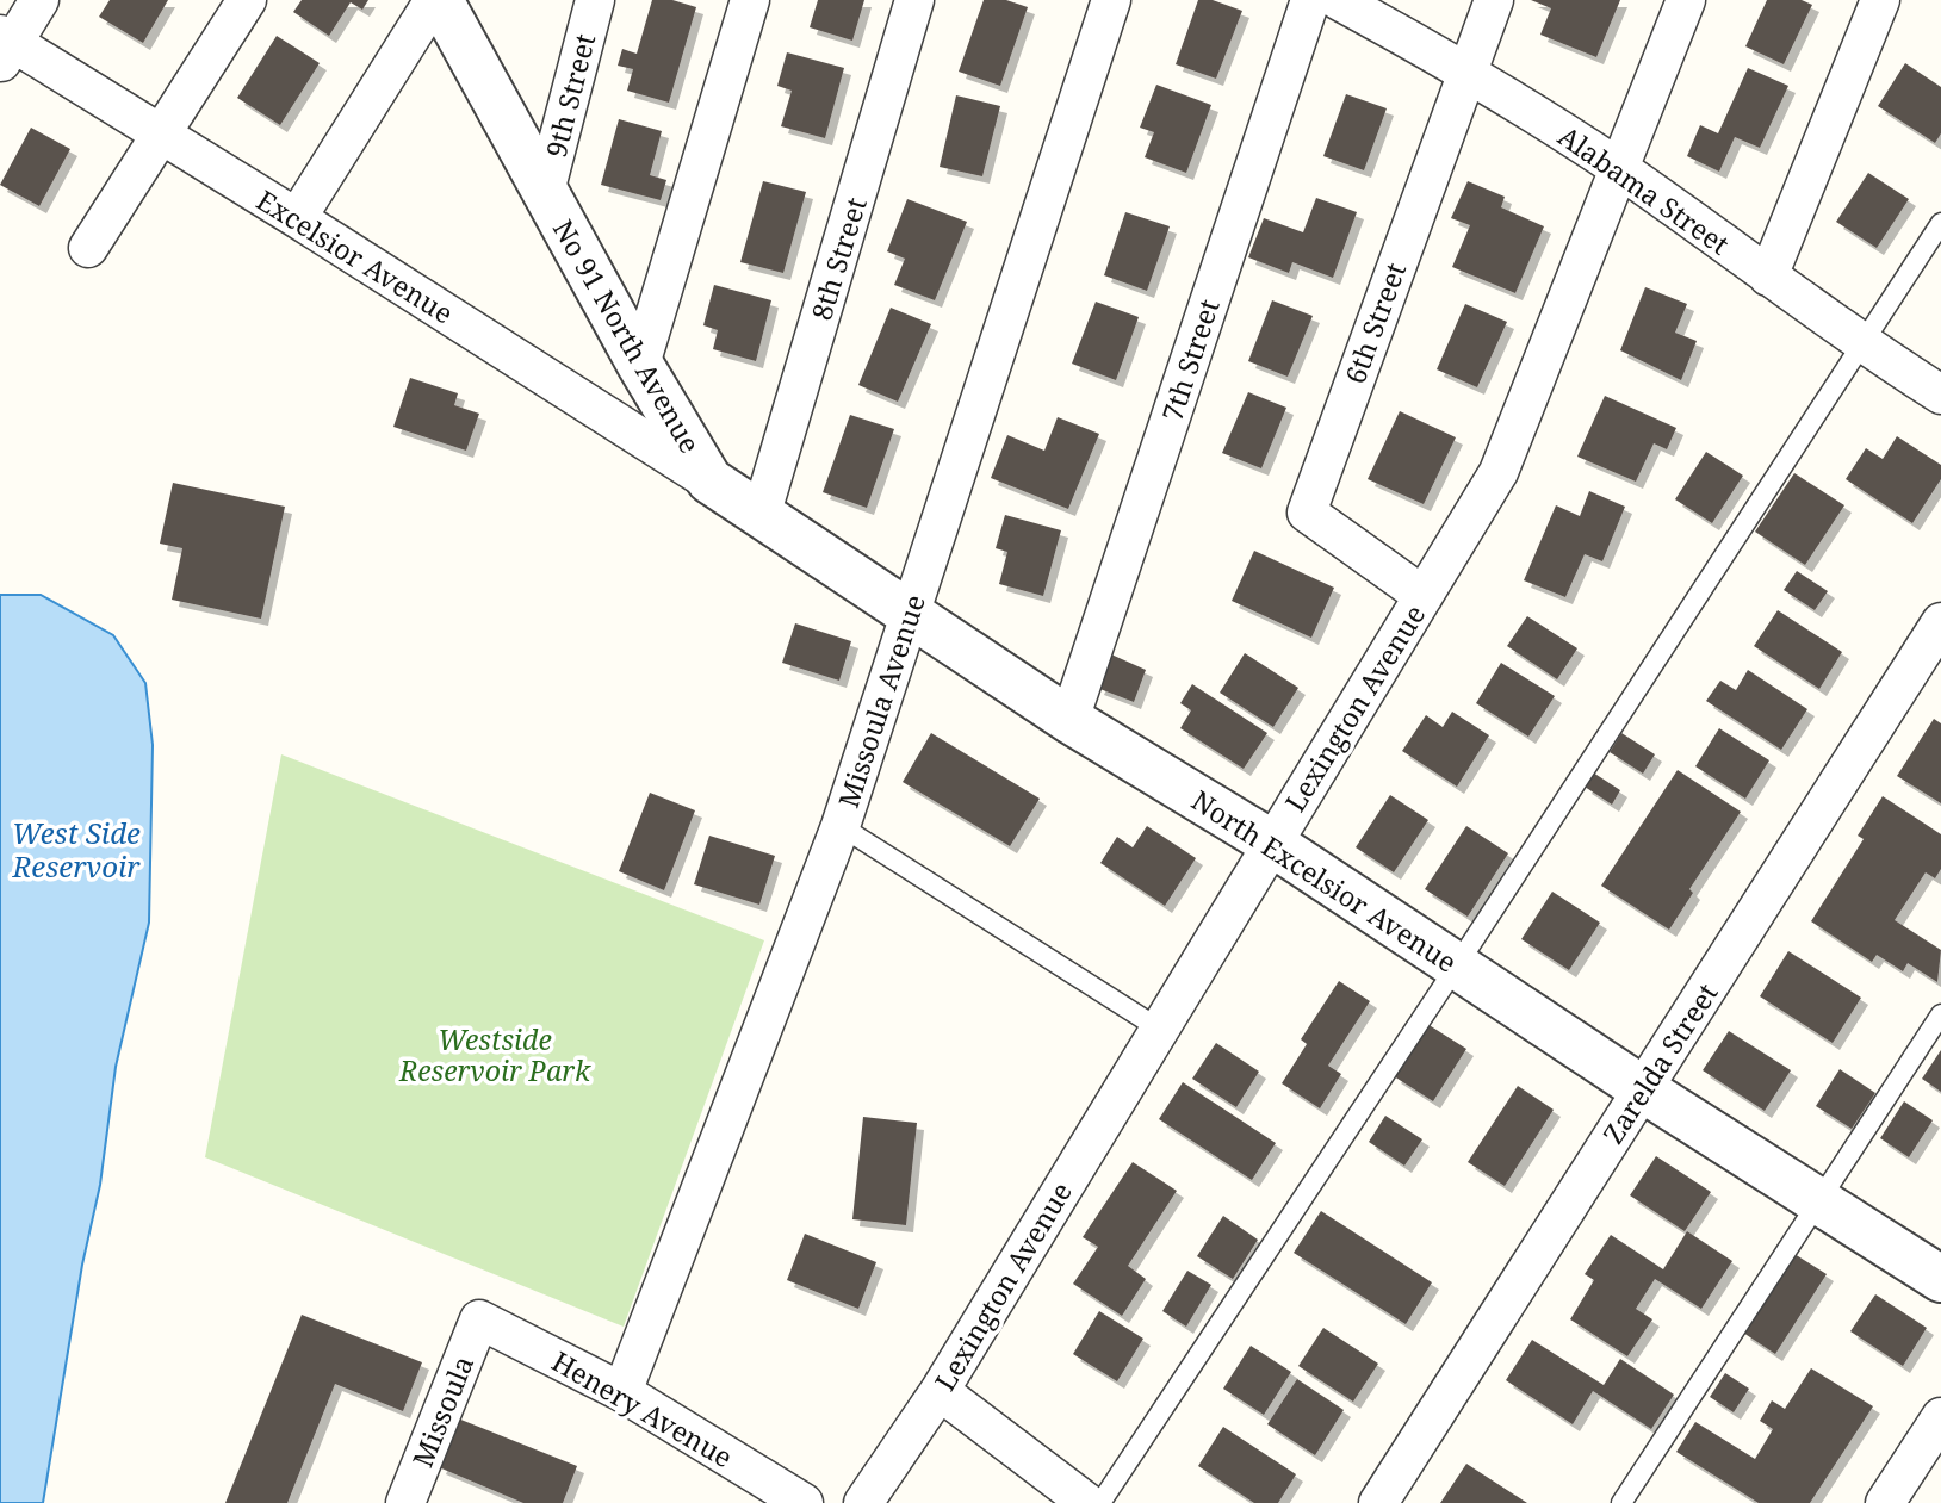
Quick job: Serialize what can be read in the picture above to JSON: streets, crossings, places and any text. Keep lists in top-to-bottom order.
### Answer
{
  "streets": {
    "street": [
      "9th Street",
      "Alabama Street",
      "Excelsior Avenue",
      "8th Street",
      "6th Street",
      "No 91 North Avenue",
      "7th Street",
      "Missoula Avenue",
      "Lexington Avenue",
      "North Excelsior Avenue",
      "Zarelda Street",
      "Henery Avenue",
      "Missoula"
    ]
  },
  "crossings": [
    ["9th Street", "No 91 North Avenue"],
    ["Alabama Street", "6th Street"],
    ["Alabama Street", "Lexington Avenue"],
    ["Excelsior Avenue", "No 91 North Avenue"],
    ["Excelsior Avenue", "North Excelsior Avenue"],
    ["8th Street", "North Excelsior Avenue"],
    ["6th Street", "Lexington Avenue"],
    ["No 91 North Avenue", "North Excelsior Avenue"],
    ["7th Street", "North Excelsior Avenue"],
    ["Missoula Avenue", "North Excelsior Avenue"],
    ["Missoula Avenue", "Henery Avenue"],
    ["Lexington Avenue", "North Excelsior Avenue"],
    ["North Excelsior Avenue", "Zarelda Street"],
    ["Henery Avenue", "Missoula"]
  ],
  "water": ["West Side Reservoir"],
  "parks": ["Westside Reservoir Park"]
}
